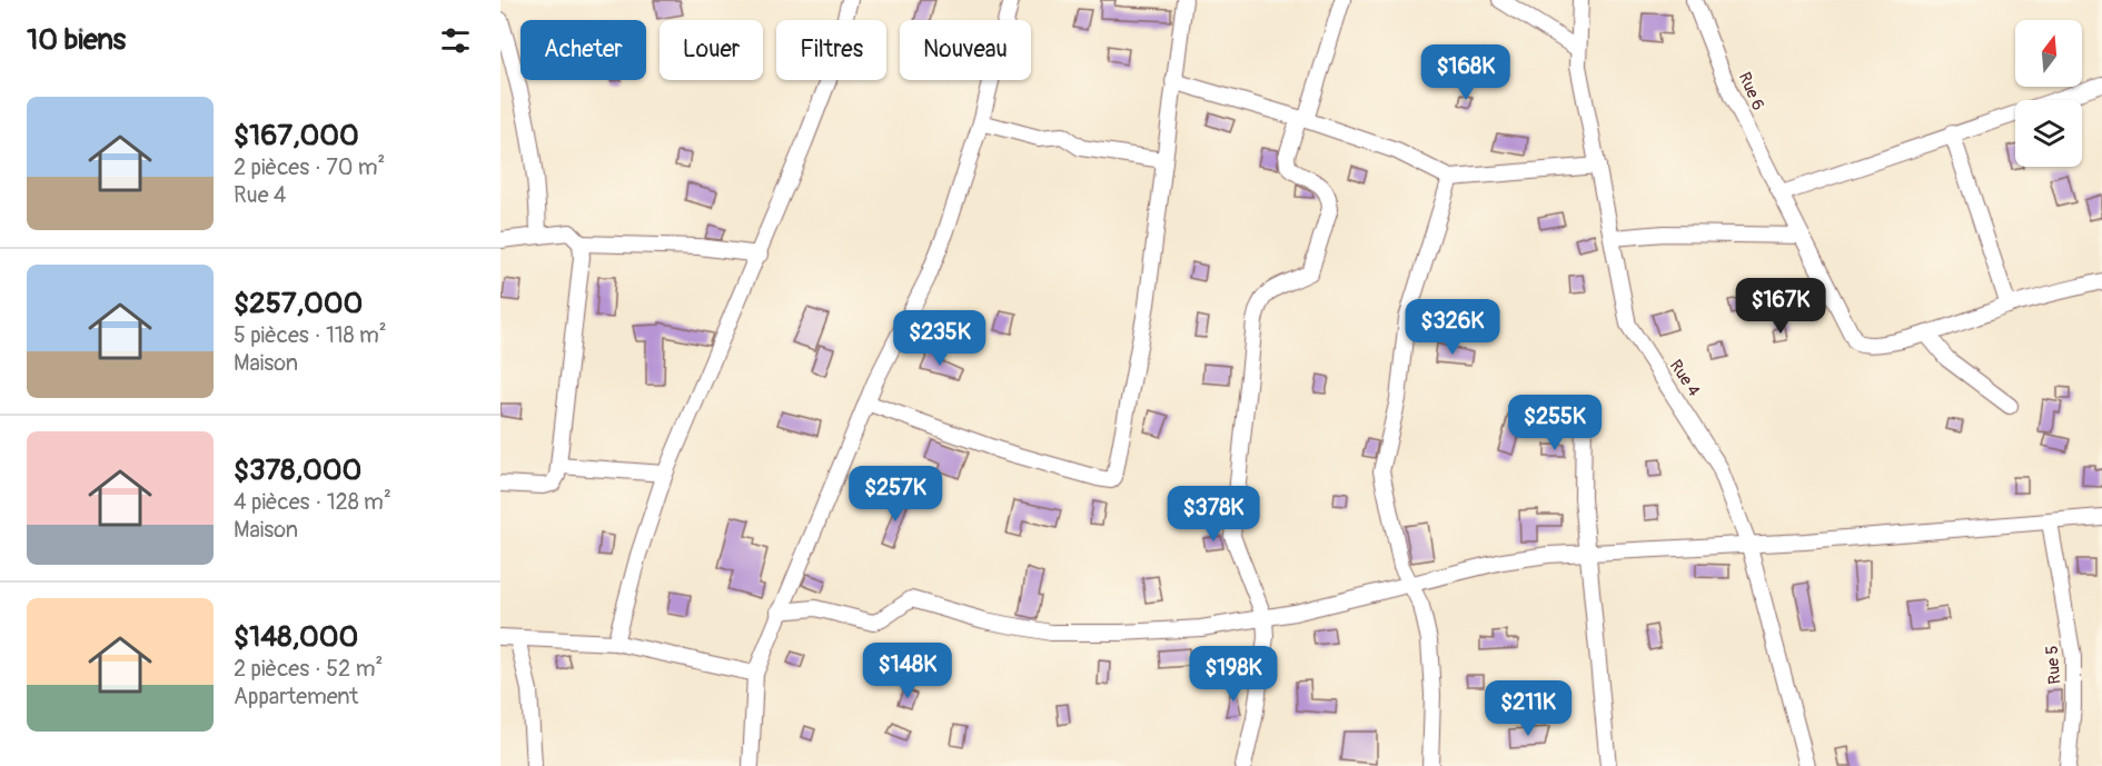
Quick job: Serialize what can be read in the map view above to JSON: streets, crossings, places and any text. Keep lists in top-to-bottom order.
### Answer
{
  "streets": {
    "street": ["Rue 6", "Rue 4", "Rue 5"]
  },
  "north": "top",
  "page": {
    "heading": "10 biens",
    "chip": [
      "Acheter",
      "Louer",
      "Filtres",
      "Nouveau"
    ],
    "price": [
      "$168K",
      "$167K",
      "$326K",
      "$235K",
      "$255K",
      "$257K",
      "$378K",
      "$148K",
      "$198K",
      "$211K"
    ],
    "list": [
      {
        "name": "$167,000",
        "note": "2 pièces · 70 m² · Rue 4"
      },
      {
        "name": "$257,000",
        "note": "5 pièces · 118 m² · Maison"
      },
      {
        "name": "$378,000",
        "note": "4 pièces · 128 m² · Maison"
      },
      {
        "name": "$148,000",
        "note": "2 pièces · 52 m² · Appartement"
      }
    ]
  }
}
